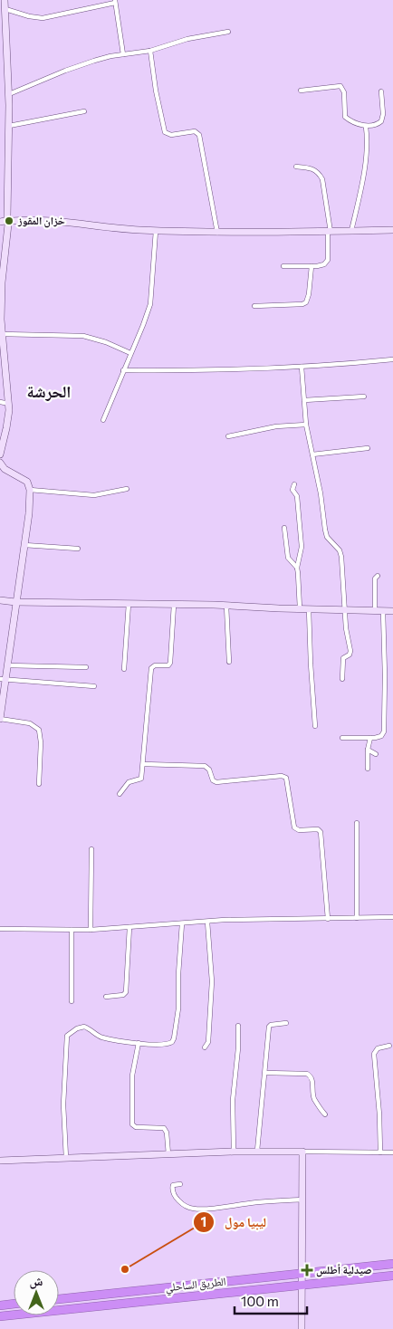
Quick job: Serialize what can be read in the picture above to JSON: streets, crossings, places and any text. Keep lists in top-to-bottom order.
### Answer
{
  "streets": {
    "highway": ["الطريق الساحلي"]
  },
  "districts": ["الحرشة"],
  "places": {
    "other": ["خزان المقوز", "ليبيا مول"],
    "health": ["صيدلية أطلس"]
  },
  "scale_bar": "100 m",
  "north": "top"
}
